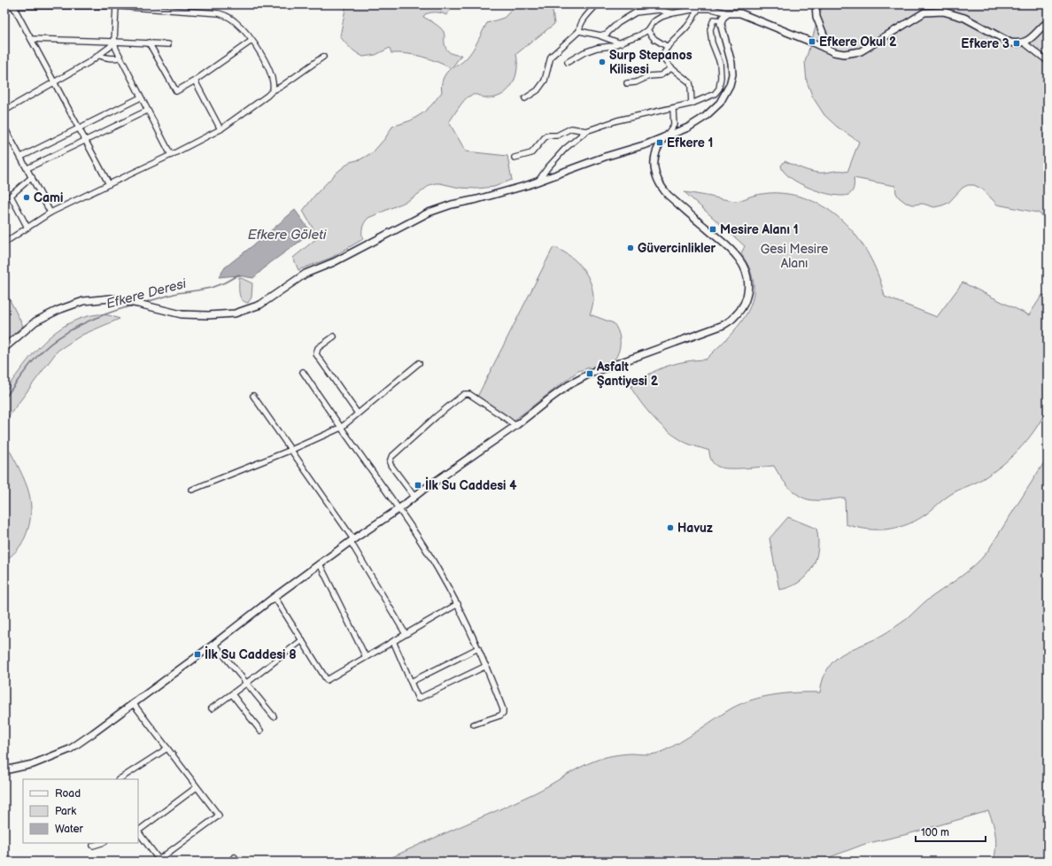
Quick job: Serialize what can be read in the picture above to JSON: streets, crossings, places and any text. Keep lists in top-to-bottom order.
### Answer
{
  "water": ["Efkere Göleti", "Efkere Deresi"],
  "parks": ["Gesi Mesire Alanı"],
  "places": {
    "transit": [
      "Efkere Okul 2",
      "Efkere 3",
      "Efkere 1",
      "Mesire Alanı 1",
      "Asfalt Şantiyesi 2",
      "İlk Su Caddesi 4",
      "İlk Su Caddesi 8"
    ],
    "other": [
      "Surp Stepanos Kilisesi",
      "Cami",
      "Güvercinlikler",
      "Havuz"
    ]
  },
  "legend": ["Road", "Park", "Water"],
  "scale_bar": "100 m"
}
